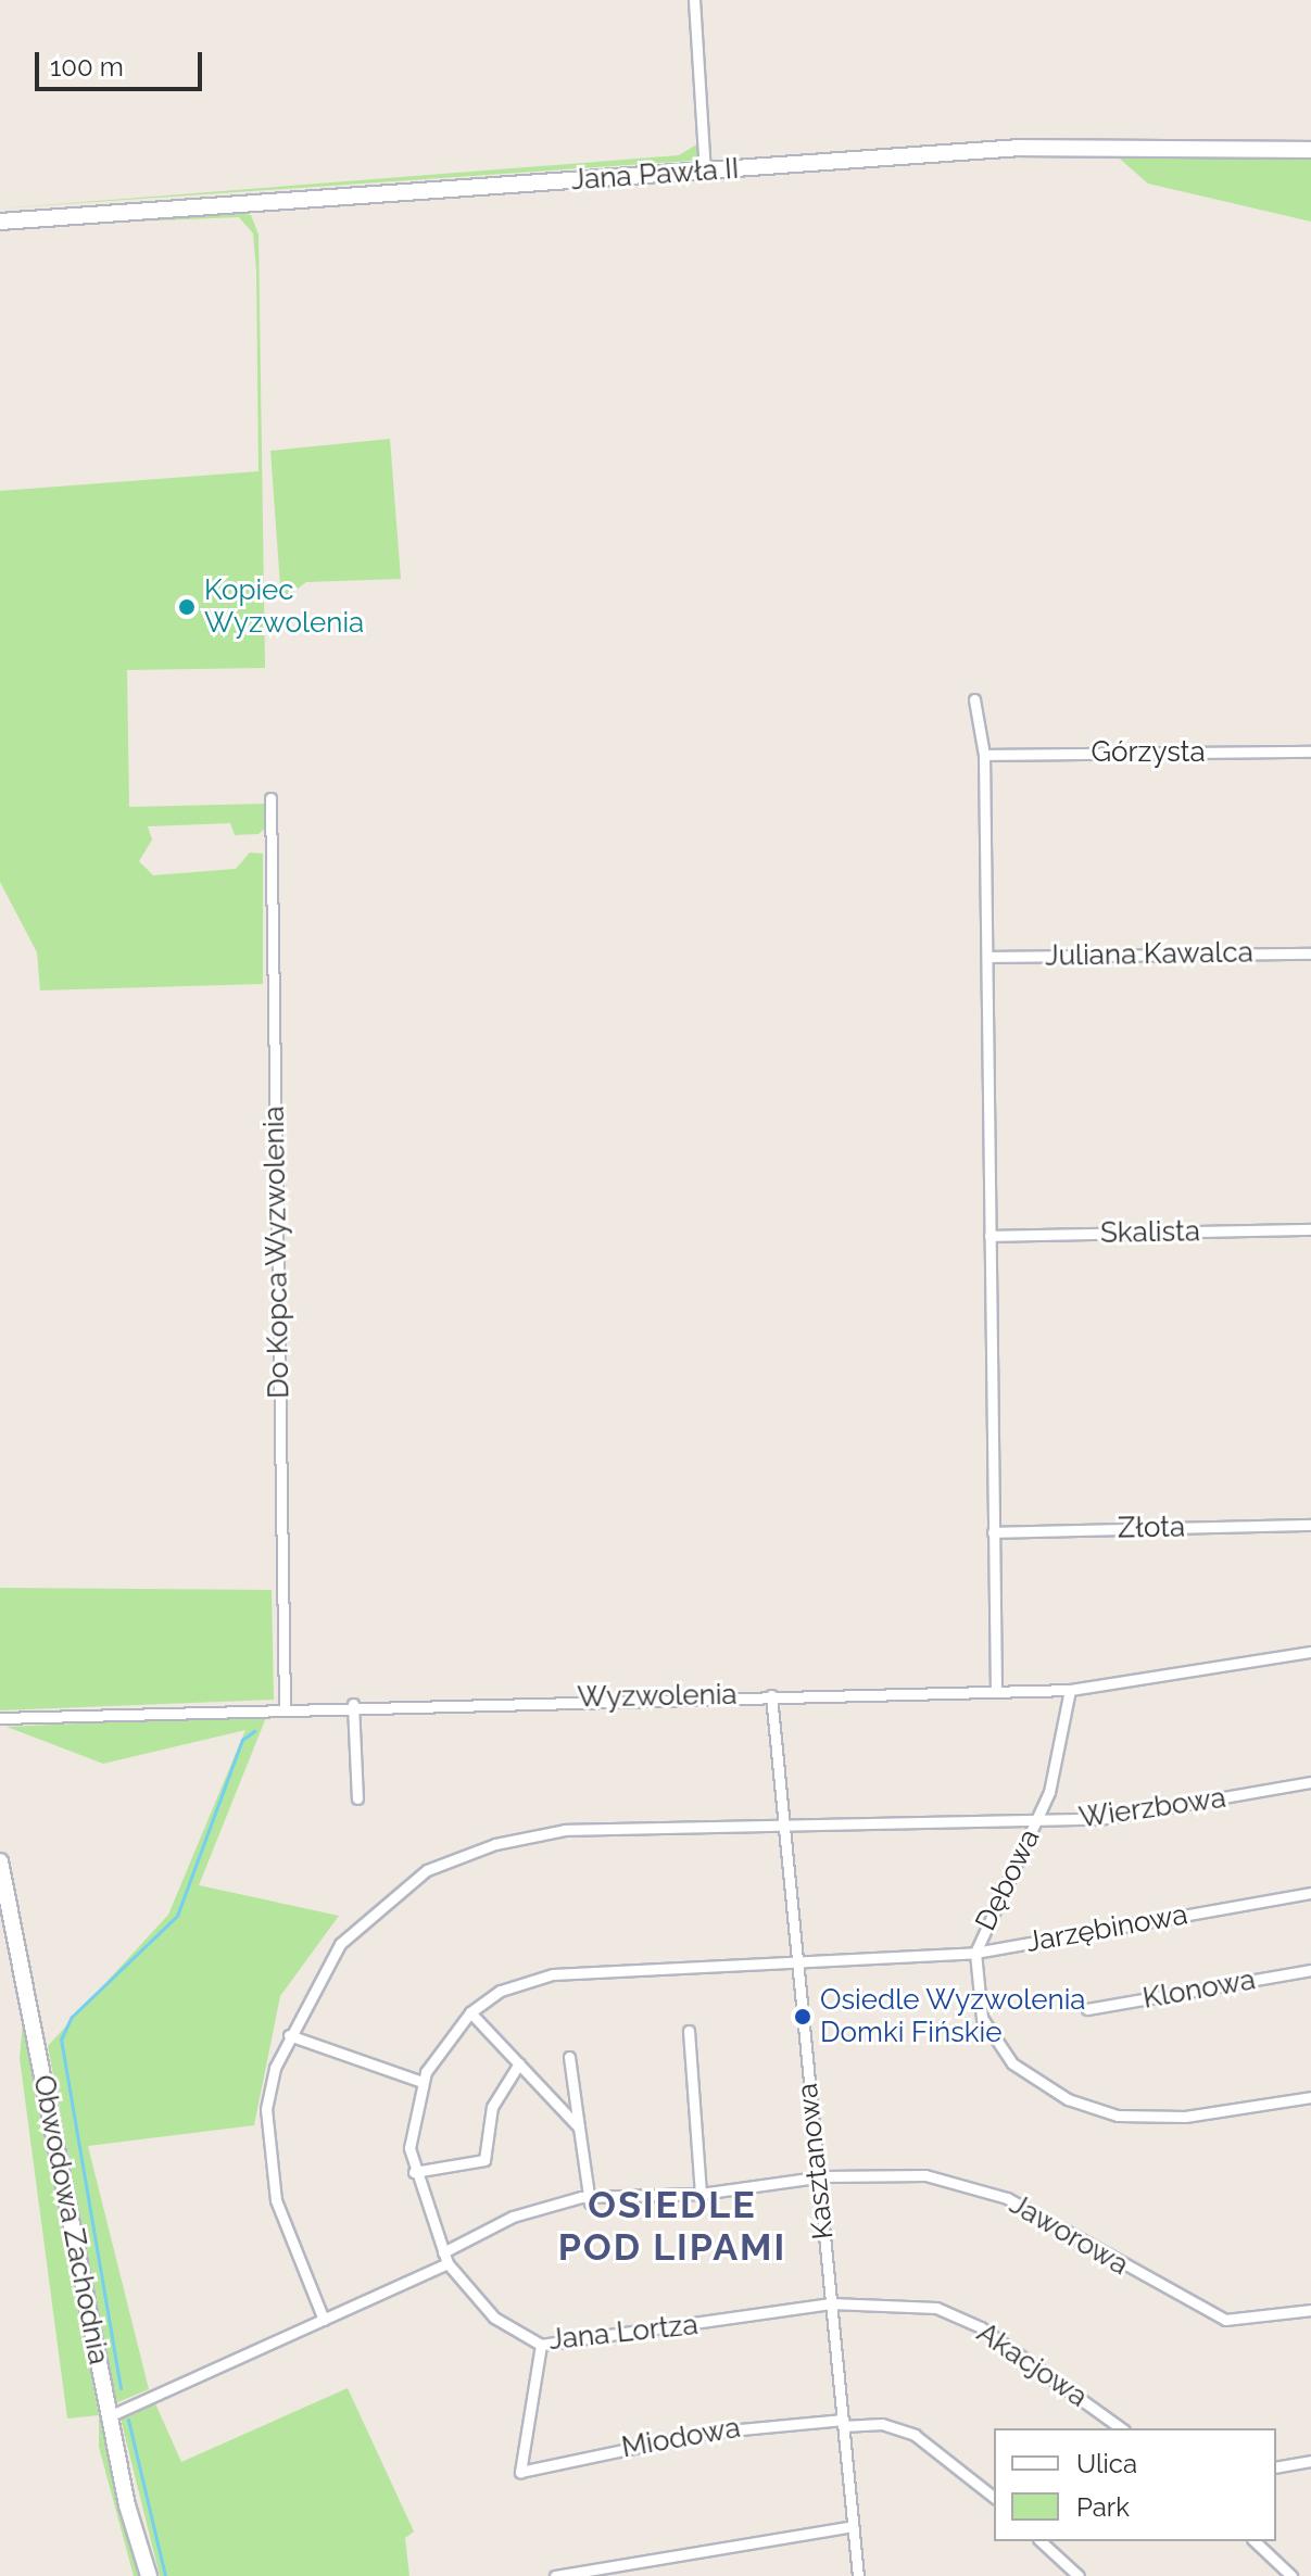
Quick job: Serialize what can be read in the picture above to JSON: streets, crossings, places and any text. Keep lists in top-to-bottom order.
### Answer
{
  "streets": {
    "street": [
      "Jana Pawła II",
      "Górzysta",
      "Juliana Kawalca",
      "Skalista",
      "Do Kopca Wyzwolenia",
      "Złota",
      "Wyzwolenia",
      "Wierzbowa",
      "Dębowa",
      "Jarzębinowa",
      "Klonowa",
      "Kasztanowa",
      "Obwodowa Zachodnia",
      "Jaworowa",
      "Jana Lortza",
      "Akacjowa",
      "Miodowa"
    ]
  },
  "crossings": [
    ["Do Kopca Wyzwolenia", "Wyzwolenia"],
    ["Wyzwolenia", "Dębowa"],
    ["Wyzwolenia", "Kasztanowa"],
    ["Wierzbowa", "Dębowa"],
    ["Wierzbowa", "Kasztanowa"],
    ["Dębowa", "Jarzębinowa"],
    ["Jarzębinowa", "Kasztanowa"],
    ["Jarzębinowa", "Jana Lortza"],
    ["Kasztanowa", "Jaworowa"],
    ["Kasztanowa", "Jana Lortza"],
    ["Kasztanowa", "Akacjowa"],
    ["Kasztanowa", "Miodowa"],
    ["Jaworowa", "Jana Lortza"],
    ["Jana Lortza", "Akacjowa"],
    ["Jana Lortza", "Miodowa"]
  ],
  "districts": ["OSIEDLE POD LIPAMI"],
  "places": ["Kopiec Wyzwolenia", "Osiedle Wyzwolenia Domki Fińskie"],
  "legend": ["Ulica", "Park"],
  "scale_bar": "100 m"
}
